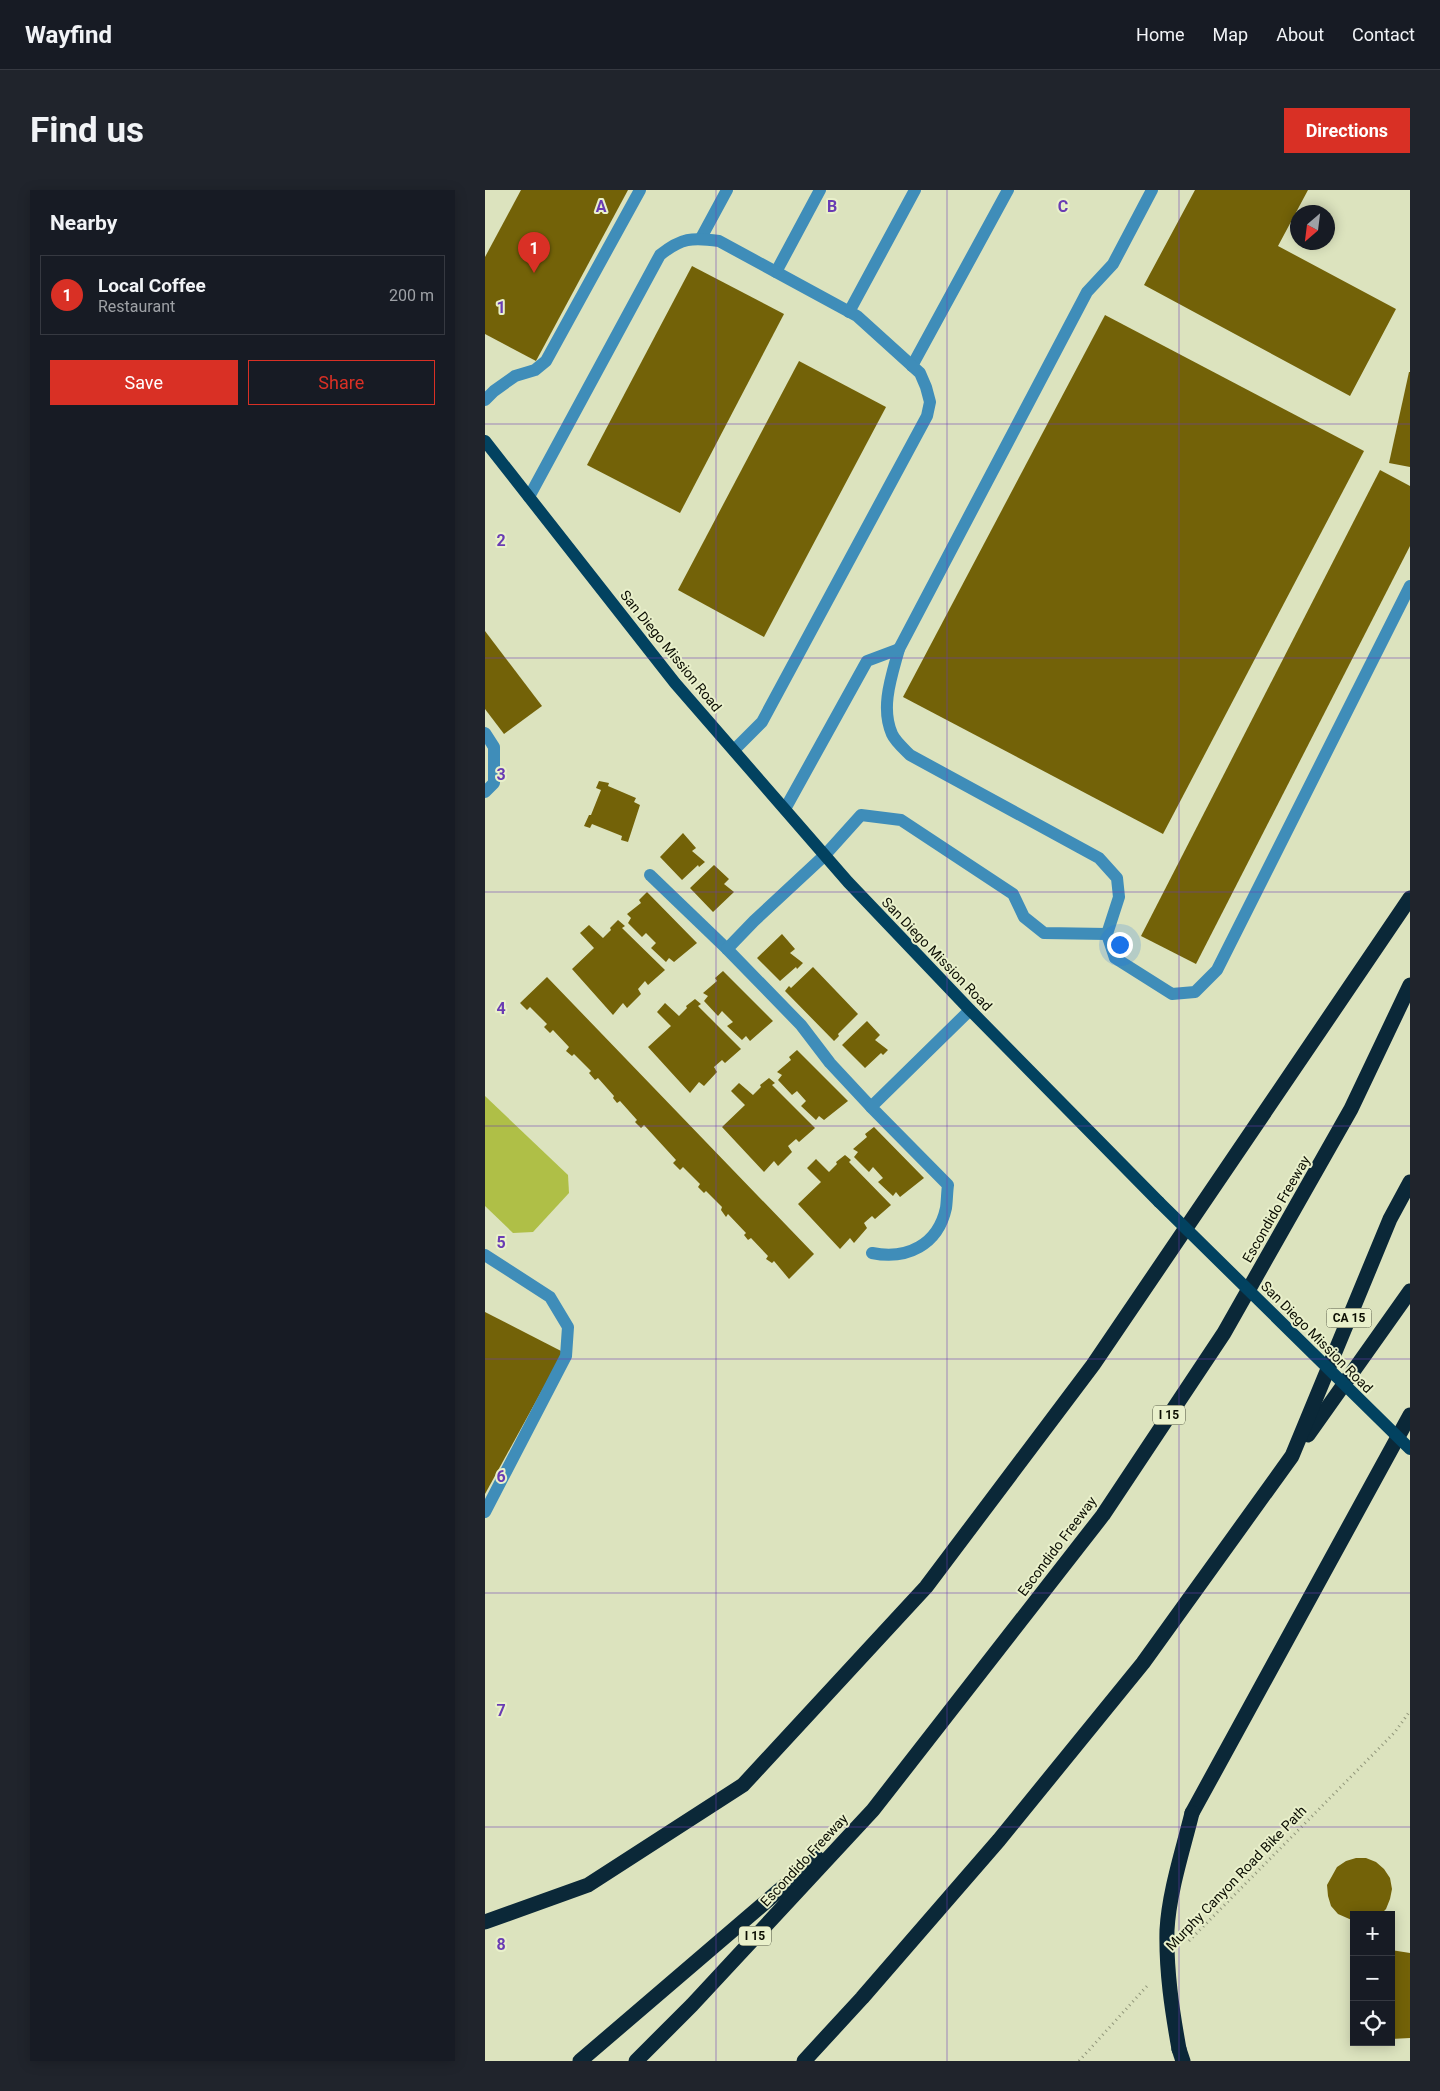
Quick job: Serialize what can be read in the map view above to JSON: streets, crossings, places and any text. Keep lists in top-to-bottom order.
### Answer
{
  "streets": {
    "highway": ["Escondido Freeway", "CA 15", "I 15"],
    "main road": ["San Diego Mission Road"],
    "path": ["Murphy Canyon Road Bike Path"]
  },
  "north": "bottom left",
  "page": {
    "header": "Wayfind",
    "nav": [
      "Home",
      "Map",
      "About",
      "Contact"
    ],
    "buttons": [
      "Directions",
      ["Save", "Share"]
    ],
    "title": "Find us",
    "heading": "Nearby",
    "pins": "1",
    "list": [
      {
        "mark": "1",
        "name": "Local Coffee",
        "note": "Restaurant",
        "value": "200 m"
      }
    ],
    "map_buttons": ["+", "−"]
  },
  "grid": {
    "columns": ["A", "B", "C"],
    "rows": [
      "1",
      "2",
      "3",
      "4",
      "5",
      "6",
      "7",
      "8"
    ]
  }
}
